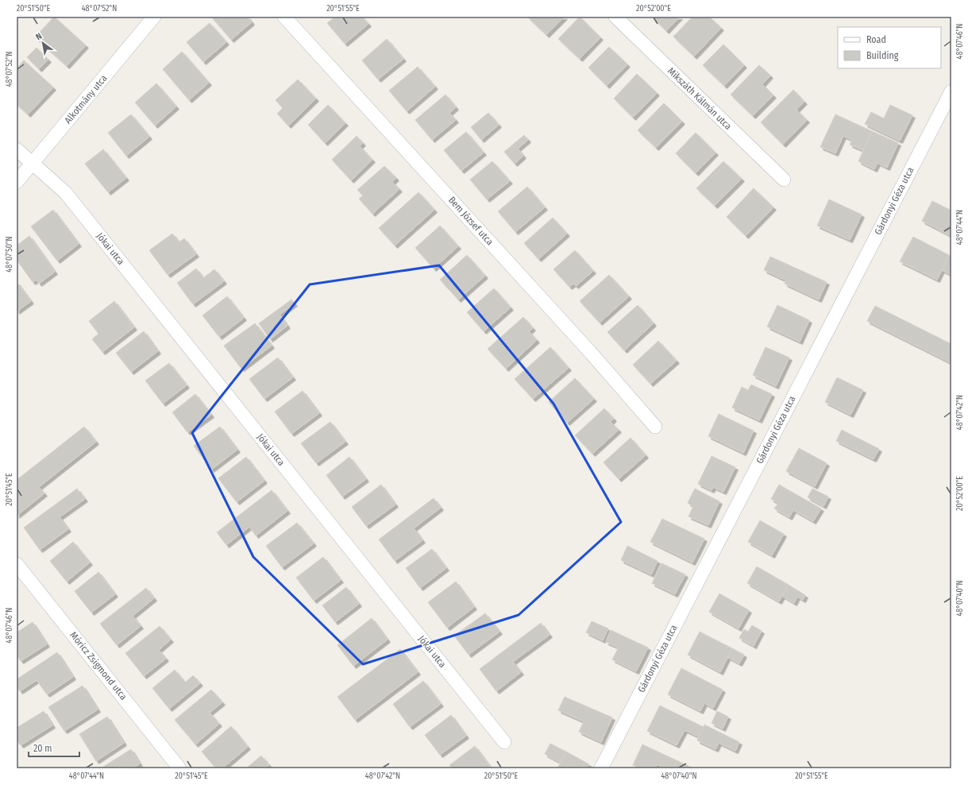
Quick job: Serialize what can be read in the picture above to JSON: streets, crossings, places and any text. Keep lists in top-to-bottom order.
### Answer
{
  "streets": {
    "street": [
      "Mikszáth Kálmán utca",
      "Alkotmány utca",
      "Gárdonyi Géza utca",
      "Bem József utca",
      "Jókai utca",
      "Móricz Zsigmond utca"
    ]
  },
  "crossings": [
    ["Alkotmány utca", "Jókai utca"]
  ],
  "legend": ["Road", "Building"],
  "scale_bar": "20 m",
  "north": "top left",
  "coordinates": [
    "20°51'50\"E",
    "48°07'52\"N",
    "20°51'55\"E",
    "20°52'00\"E",
    "48°07'46\"N",
    "48°07'44\"N",
    "48°07'50\"N",
    "48°07'42\"N",
    "20°51'45\"E",
    "48°07'40\"N"
  ]
}
